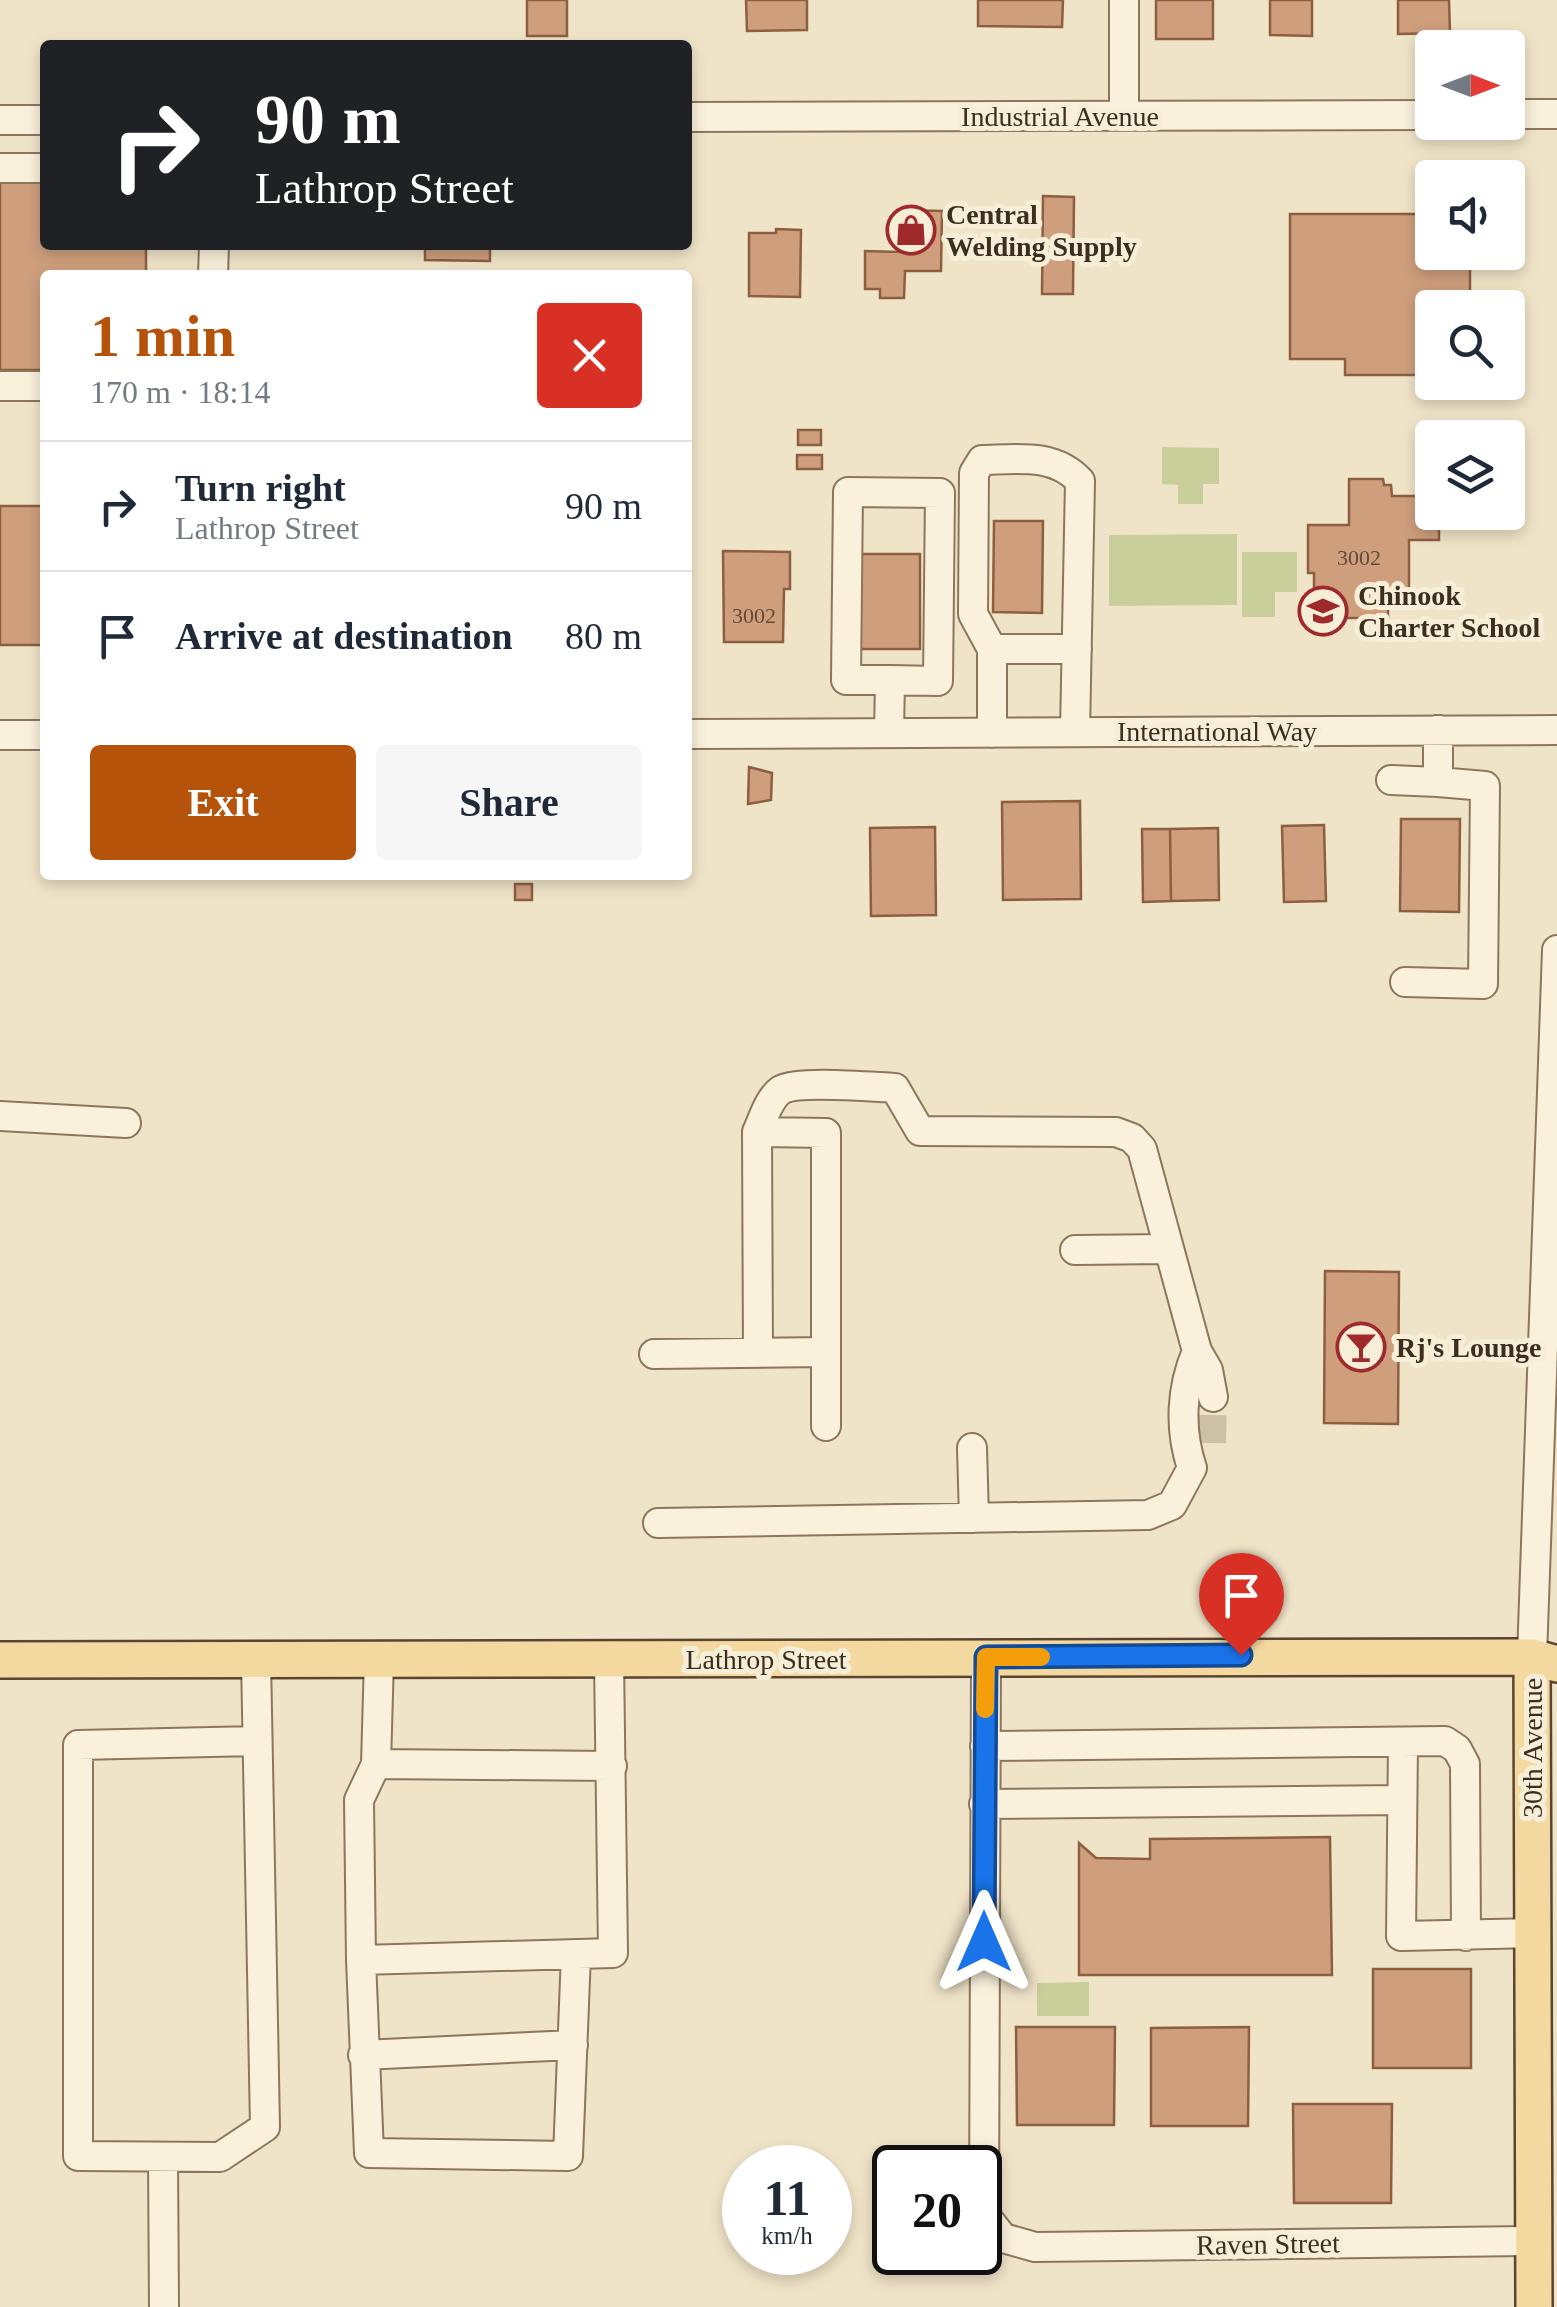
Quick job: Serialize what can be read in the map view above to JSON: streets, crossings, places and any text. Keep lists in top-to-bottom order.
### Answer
{
  "streets": {
    "main road": ["Lathrop Street", "30th Avenue"],
    "street": ["Industrial Avenue", "International Way", "Raven Street"]
  },
  "crossings": [
    ["Lathrop Street", "30th Avenue"],
    ["30th Avenue", "Raven Street"]
  ],
  "places": {
    "shop": ["Central Welding Supply"],
    "school or university": ["Chinook Charter School"],
    "bar": ["Rj's Lounge"]
  },
  "house_numbers": ["3002", "3002"],
  "north": "right",
  "page": {
    "turn": ["90 m", "Lathrop Street"],
    "heading": ["1 min", "170 m · 18:14"],
    "list": [
      {
        "name": "Turn right",
        "note": "Lathrop Street",
        "value": "90 m"
      },
      {
        "name": "Arrive at destination",
        "value": "80 m"
      }
    ],
    "buttons": ["Exit", "Share"],
    "speed": "11 km/h",
    "limit": "20"
  }
}
